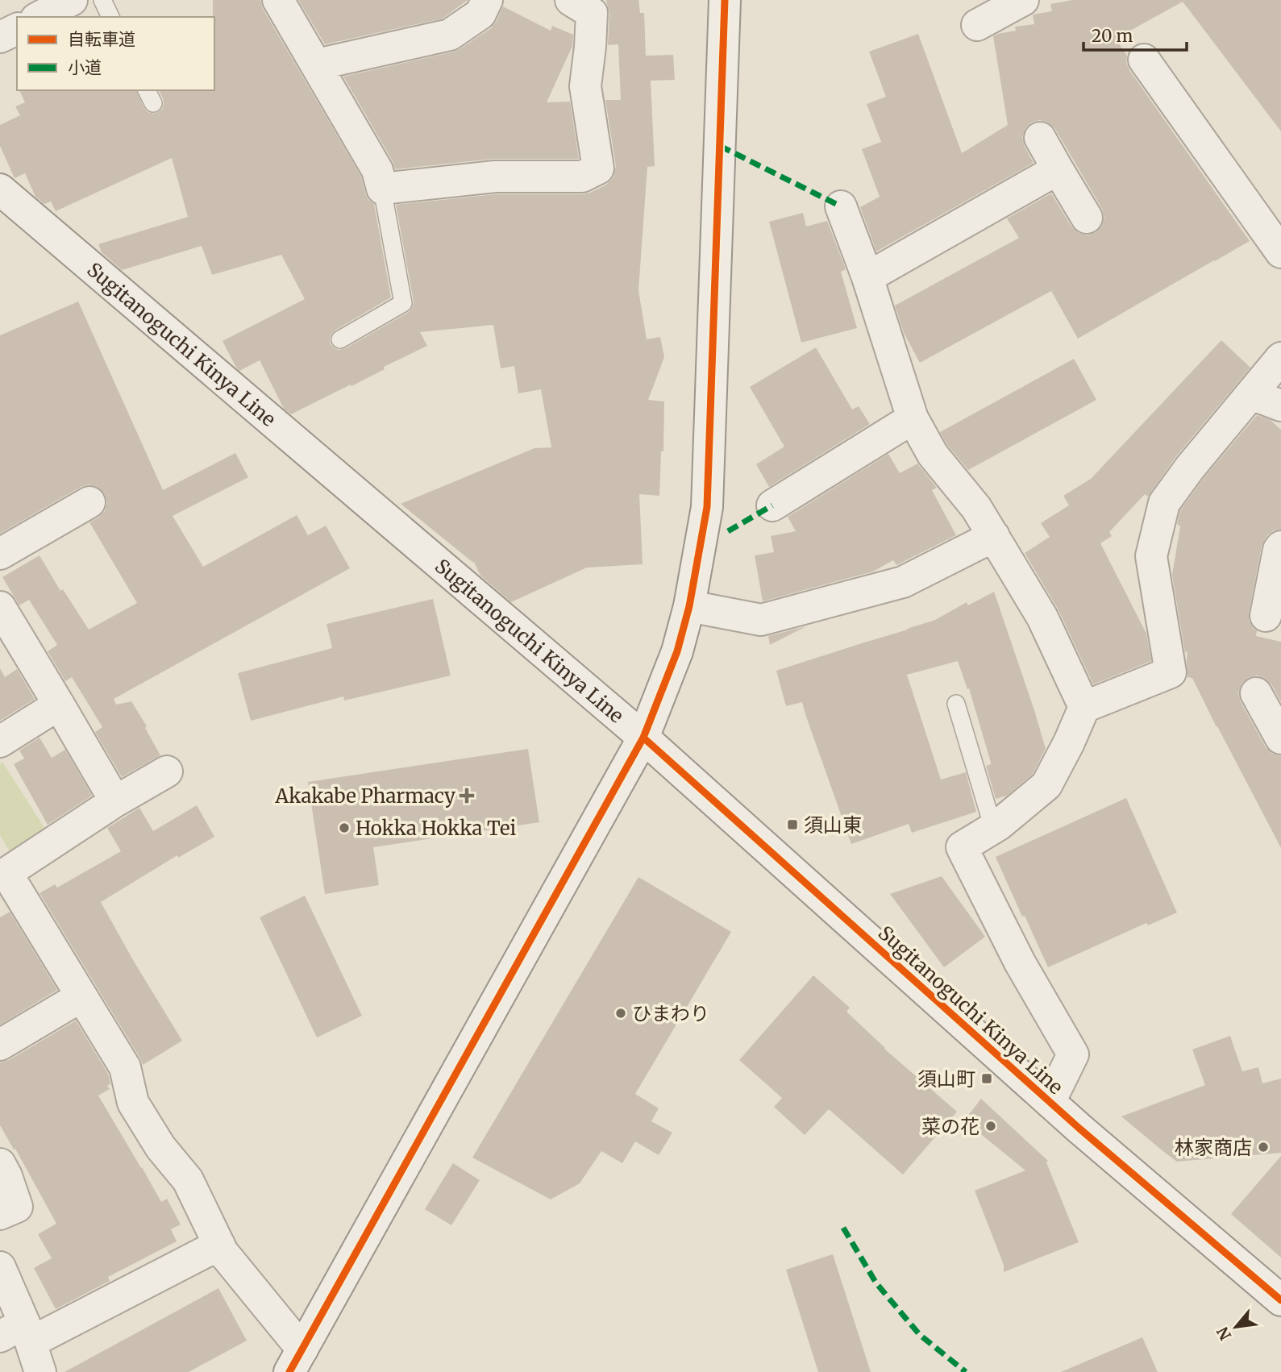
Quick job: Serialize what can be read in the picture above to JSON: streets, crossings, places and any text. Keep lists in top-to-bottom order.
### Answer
{
  "streets": {
    "street": ["Sugitanoguchi Kinya Line"]
  },
  "places": {
    "health": ["Akakabe Pharmacy"],
    "transit": ["須山東", "須山町"],
    "other": [
      "Hokka Hokka Tei",
      "ひまわり",
      "菜の花",
      "林家商店"
    ]
  },
  "legend": ["自転車道", "小道"],
  "scale_bar": "20 m",
  "north": "bottom left"
}
